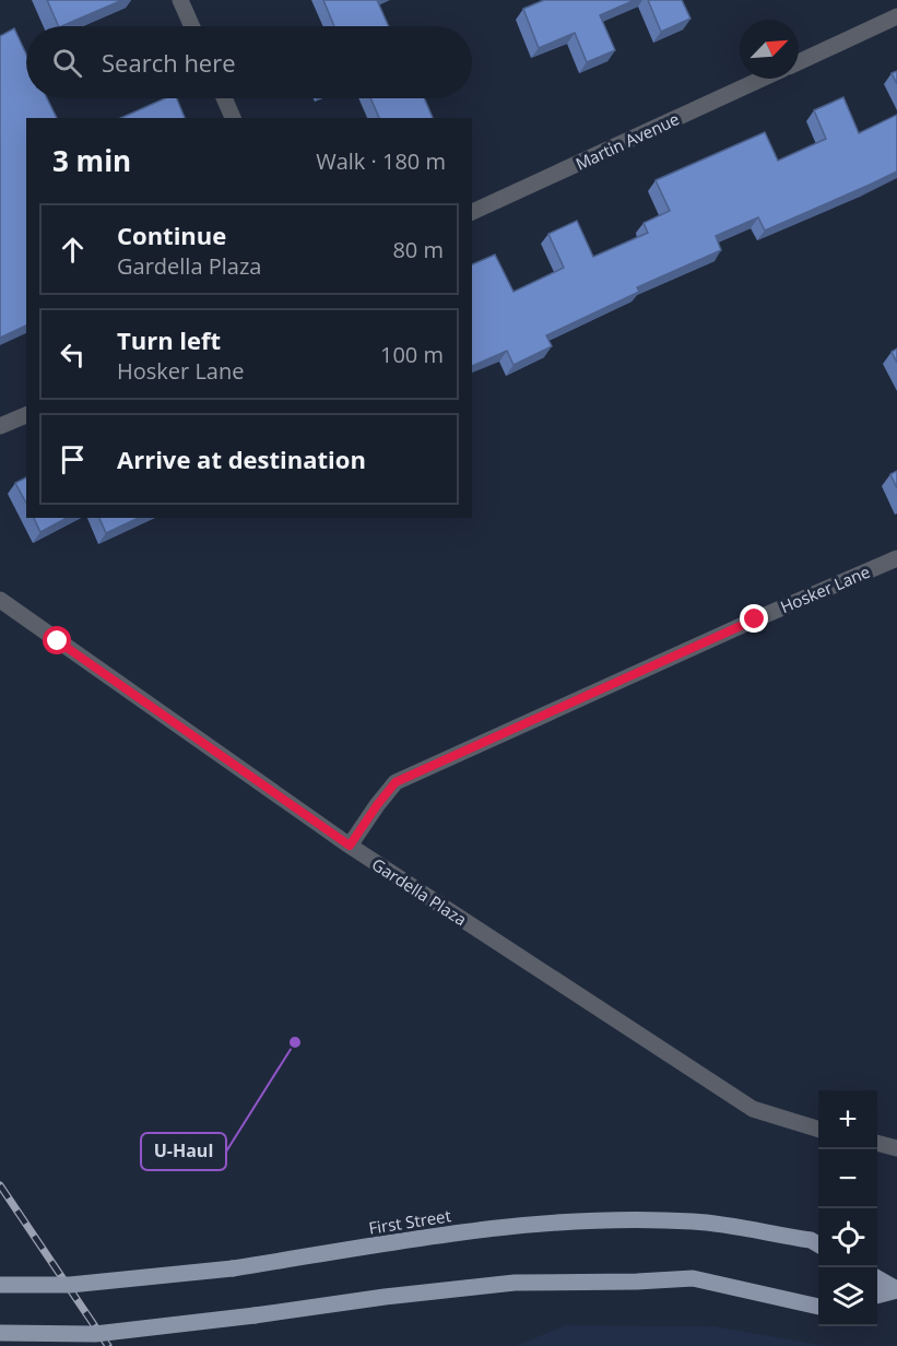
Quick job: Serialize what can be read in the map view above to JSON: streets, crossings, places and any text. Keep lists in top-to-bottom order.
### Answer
{
  "streets": {
    "main road": ["First Street"],
    "street": ["Martin Avenue", "Hosker Lane", "Gardella Plaza"]
  },
  "crossings": [
    ["Hosker Lane", "Gardella Plaza"]
  ],
  "places": ["U-Haul"],
  "north": "top right",
  "page": {
    "search": "Search here",
    "heading": ["3 min", "Walk · 180 m"],
    "list": [
      ["Continue", "Gardella Plaza", "80 m"],
      ["Turn left", "Hosker Lane", "100 m"],
      "Arrive at destination"
    ],
    "map_buttons": ["+", "−"]
  }
}
